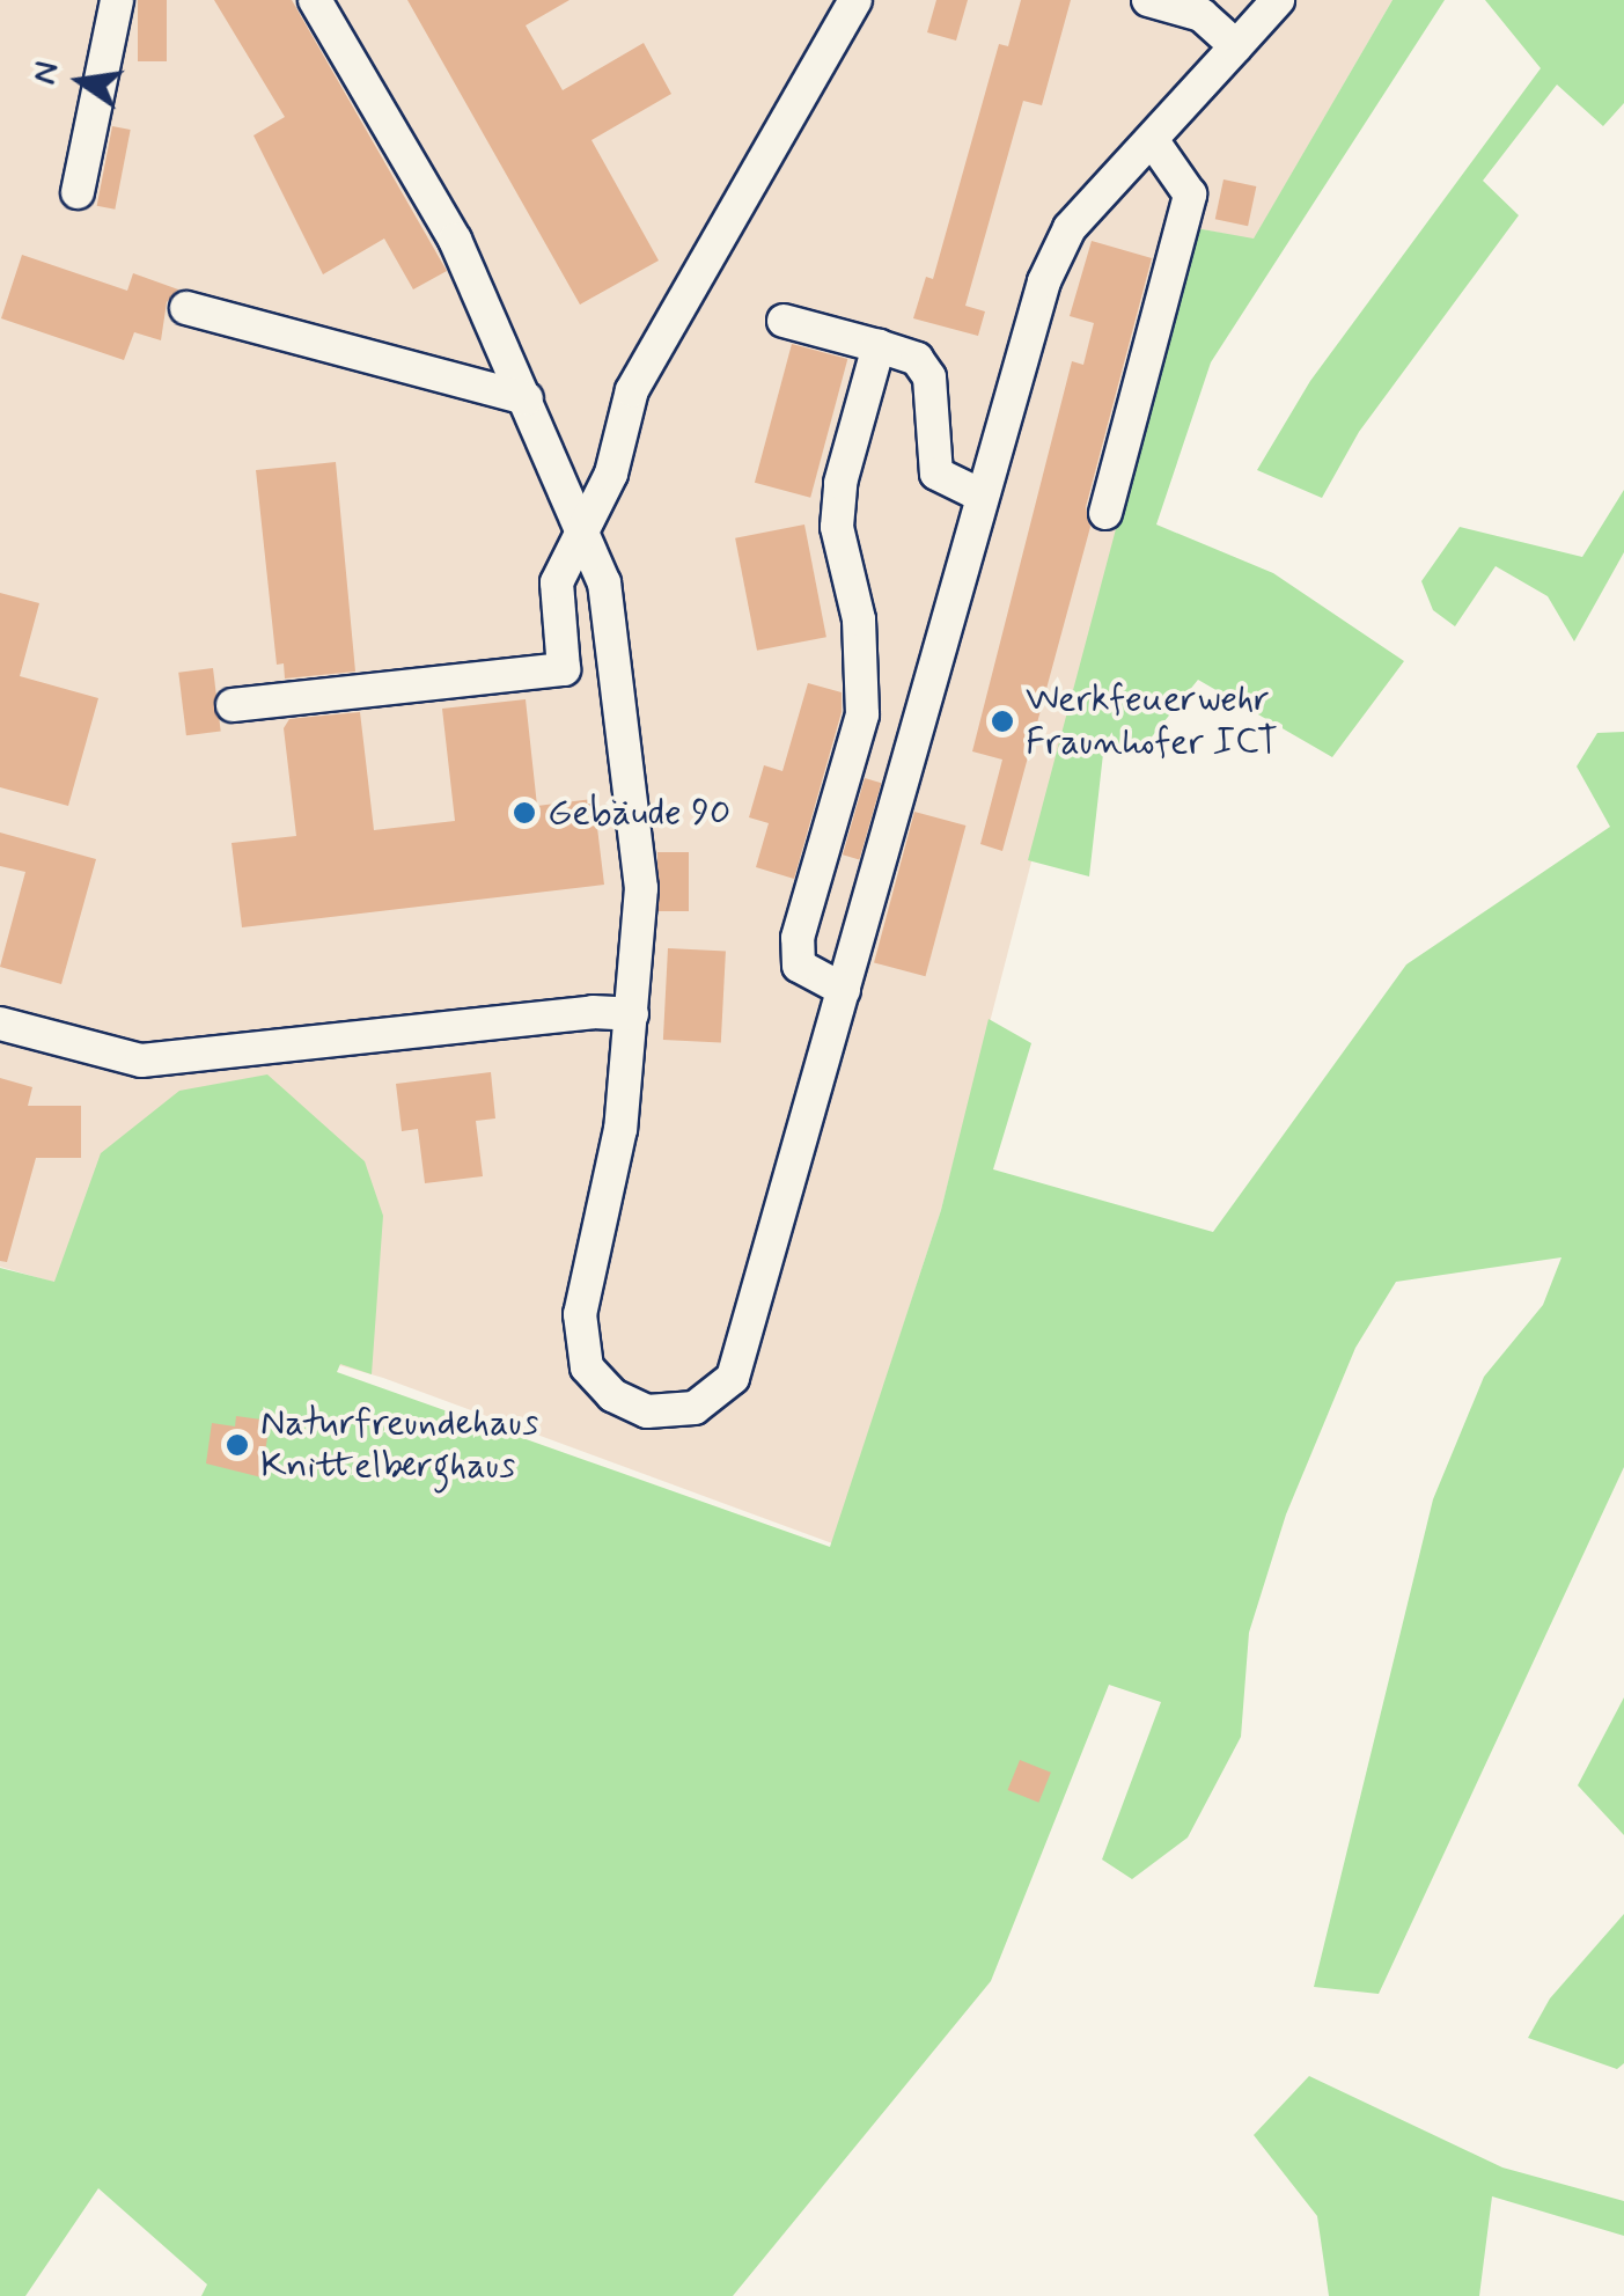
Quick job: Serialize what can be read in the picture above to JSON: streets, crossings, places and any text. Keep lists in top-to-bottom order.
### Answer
{
  "places": ["Werkfeuerwehr Fraunhofer ICT", "Gebäude 90", "Naturfreundehaus Knittelberghaus"],
  "north": "left"
}
